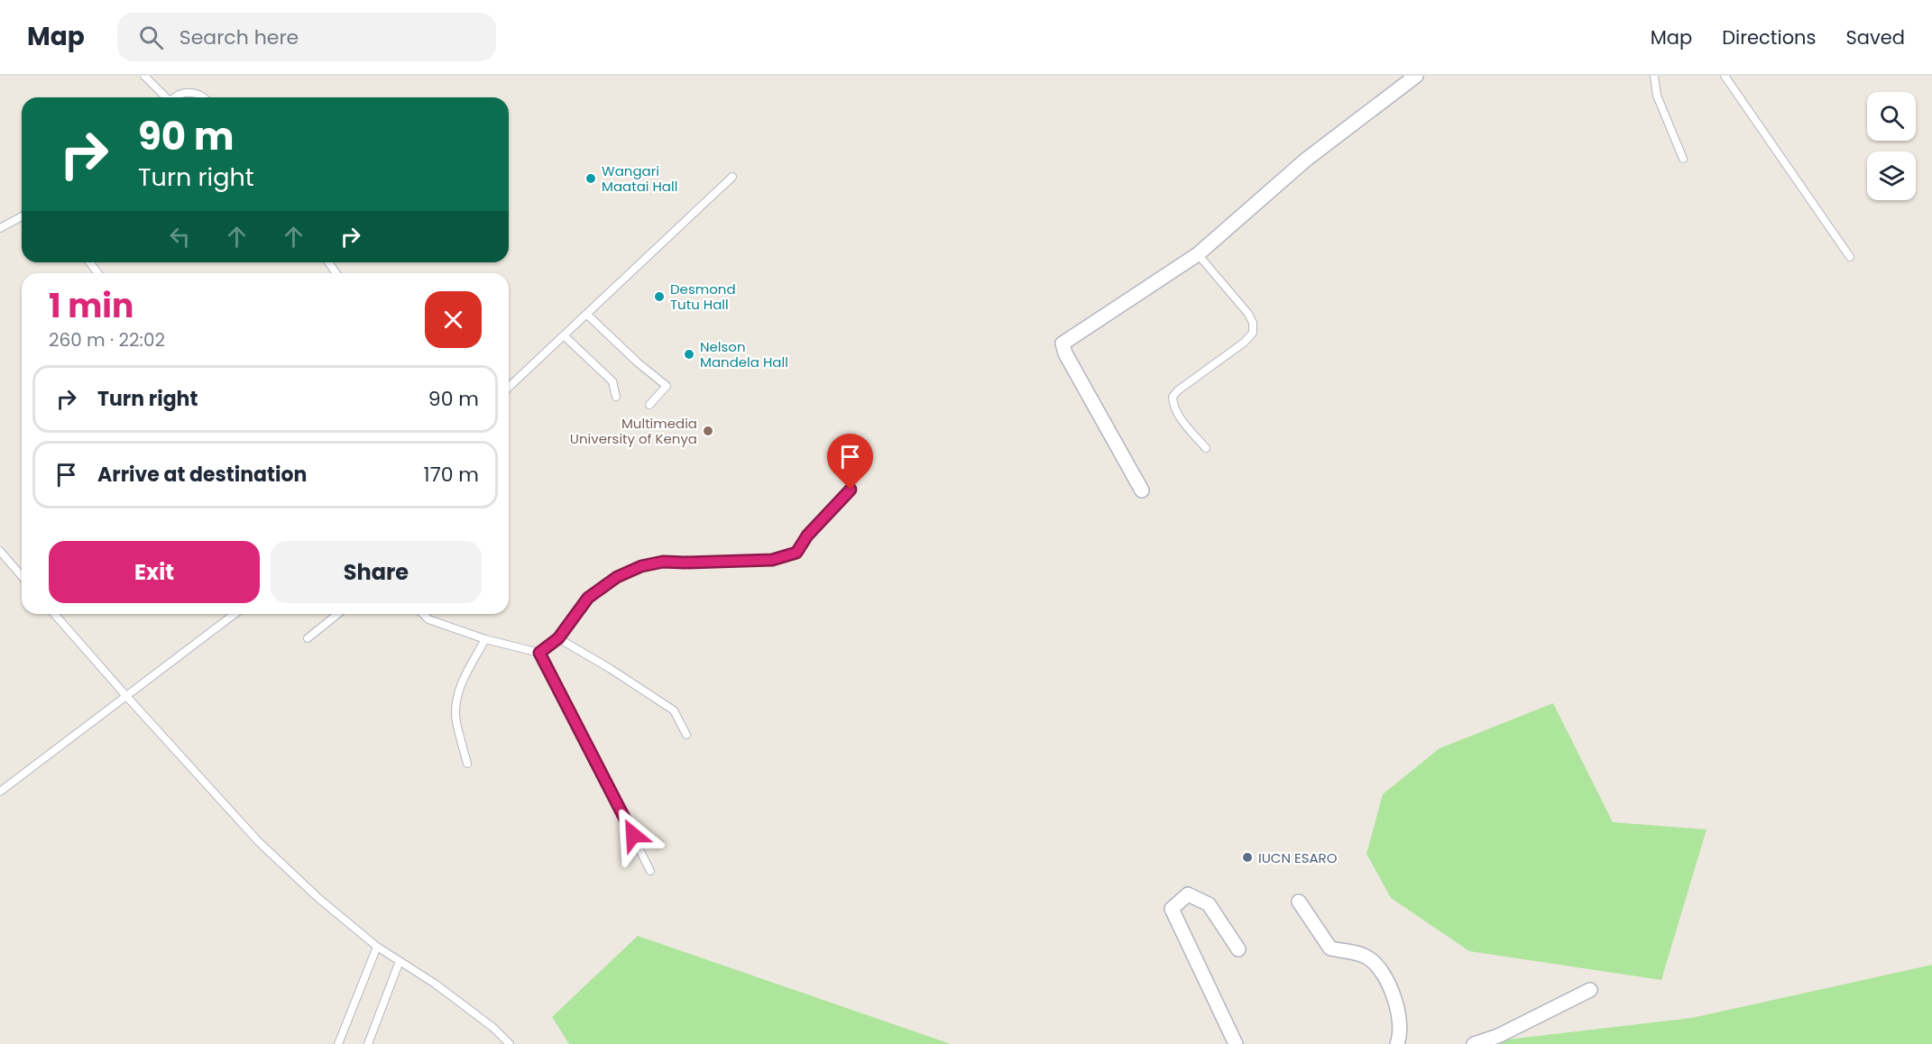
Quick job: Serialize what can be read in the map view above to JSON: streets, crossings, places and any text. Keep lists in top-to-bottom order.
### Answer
{
  "places": [
    "Wangari Maatai Hall",
    "Desmond Tutu Hall",
    "Nelson Mandela Hall",
    "Multimedia University of Kenya",
    "IUCN ESARO"
  ],
  "page": {
    "header": "Map",
    "search": "Search here",
    "nav": ["Map", "Directions", "Saved"],
    "turn": ["90 m", "Turn right"],
    "heading": ["1 min", "260 m · 22:02"],
    "list": [
      {
        "name": "Turn right",
        "value": "90 m"
      },
      {
        "name": "Arrive at destination",
        "value": "170 m"
      }
    ],
    "buttons": ["Exit", "Share"]
  }
}
